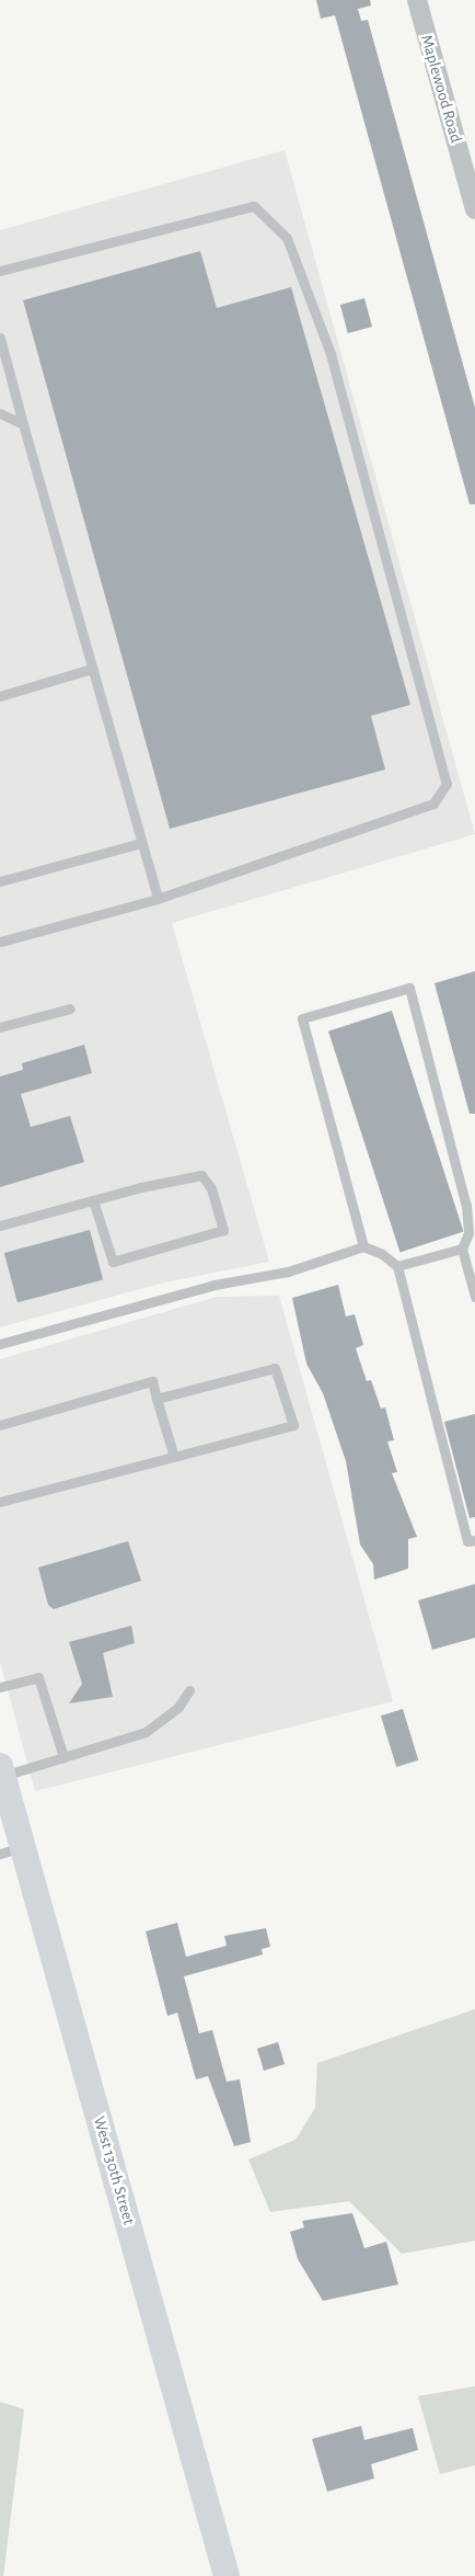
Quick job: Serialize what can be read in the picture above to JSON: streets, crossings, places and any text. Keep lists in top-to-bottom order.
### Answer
{
  "streets": {
    "main road": ["West 130th Street"],
    "street": ["Maplewood Road"]
  }
}
